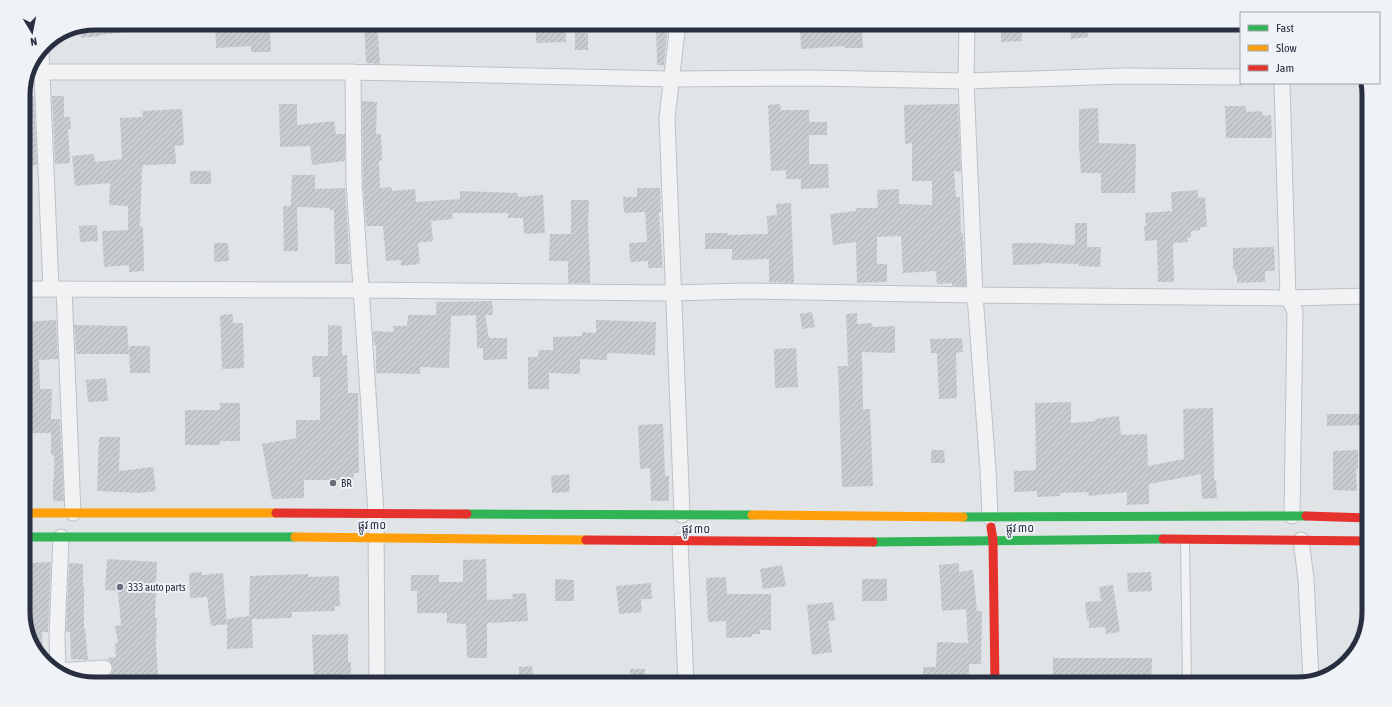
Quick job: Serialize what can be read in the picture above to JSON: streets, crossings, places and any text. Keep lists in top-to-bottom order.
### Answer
{
  "streets": {
    "street": ["ផ្លូវ ៣០"]
  },
  "places": ["BR", "333 auto parts"],
  "legend": ["Fast", "Slow", "Jam"],
  "north": "bottom"
}
